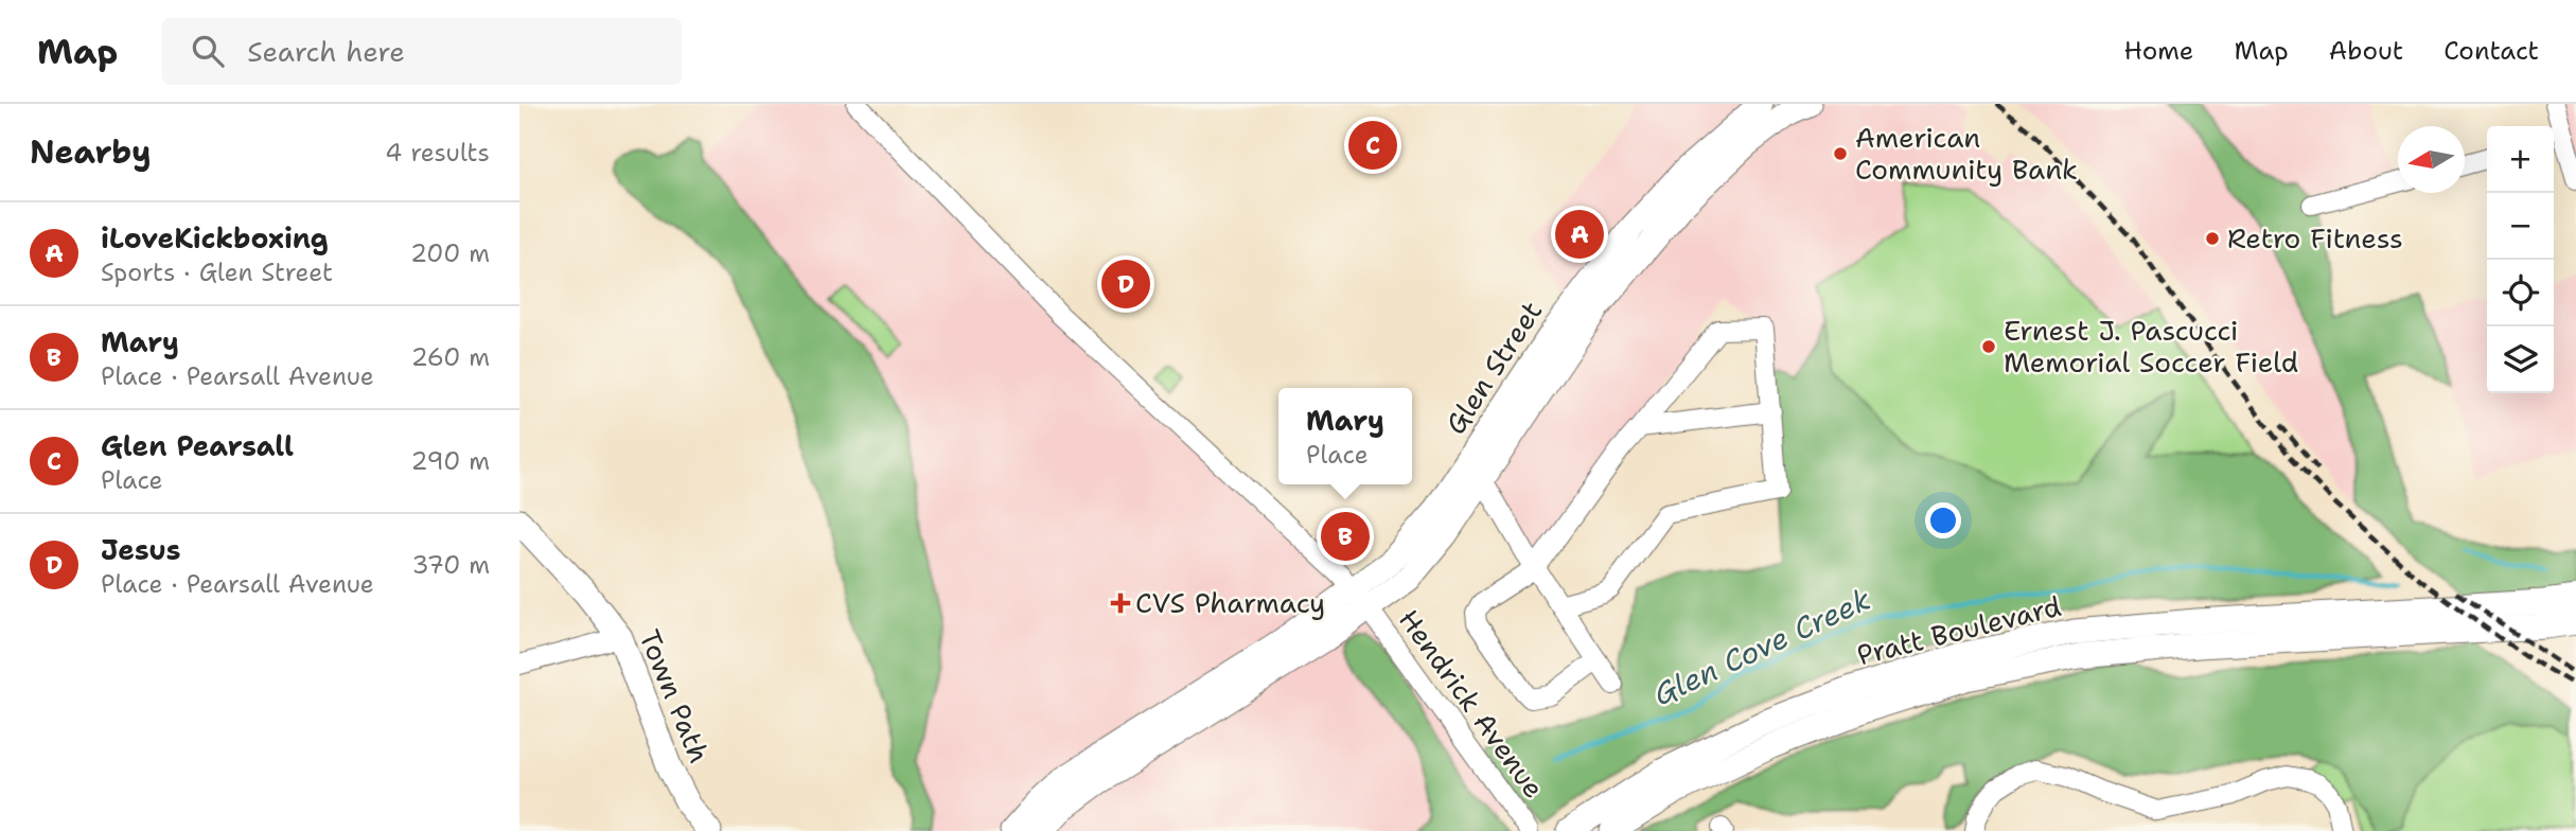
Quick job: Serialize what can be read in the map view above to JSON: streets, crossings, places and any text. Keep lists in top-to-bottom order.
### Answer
{
  "streets": {
    "main road": ["Glen Street", "Pratt Boulevard", "Town Path"],
    "street": ["Hendrick Avenue"]
  },
  "crossings": [
    ["Glen Street", "Hendrick Avenue"]
  ],
  "water": ["Glen Cove Creek"],
  "places": {
    "other": ["American Community Bank", "Retro Fitness", "Ernest J. Pascucci Memorial Soccer Field"],
    "health": ["CVS Pharmacy"]
  },
  "north": "left",
  "page": {
    "header": "Map",
    "search": "Search here",
    "nav": [
      "Home",
      "Map",
      "About",
      "Contact"
    ],
    "heading": ["Nearby", "4 results"],
    "pins": [
      "C",
      "A",
      "D",
      "B"
    ],
    "map_buttons": ["+", "−"],
    "list": [
      {
        "mark": "A",
        "name": "iLoveKickboxing",
        "note": "Sports · Glen Street",
        "value": "200 m"
      },
      {
        "mark": "B",
        "name": "Mary",
        "note": "Place · Pearsall Avenue",
        "value": "260 m"
      },
      {
        "mark": "C",
        "name": "Glen Pearsall",
        "note": "Place",
        "value": "290 m"
      },
      {
        "mark": "D",
        "name": "Jesus",
        "note": "Place · Pearsall Avenue",
        "value": "370 m"
      }
    ],
    "popup": ["Mary", "Place"]
  }
}
